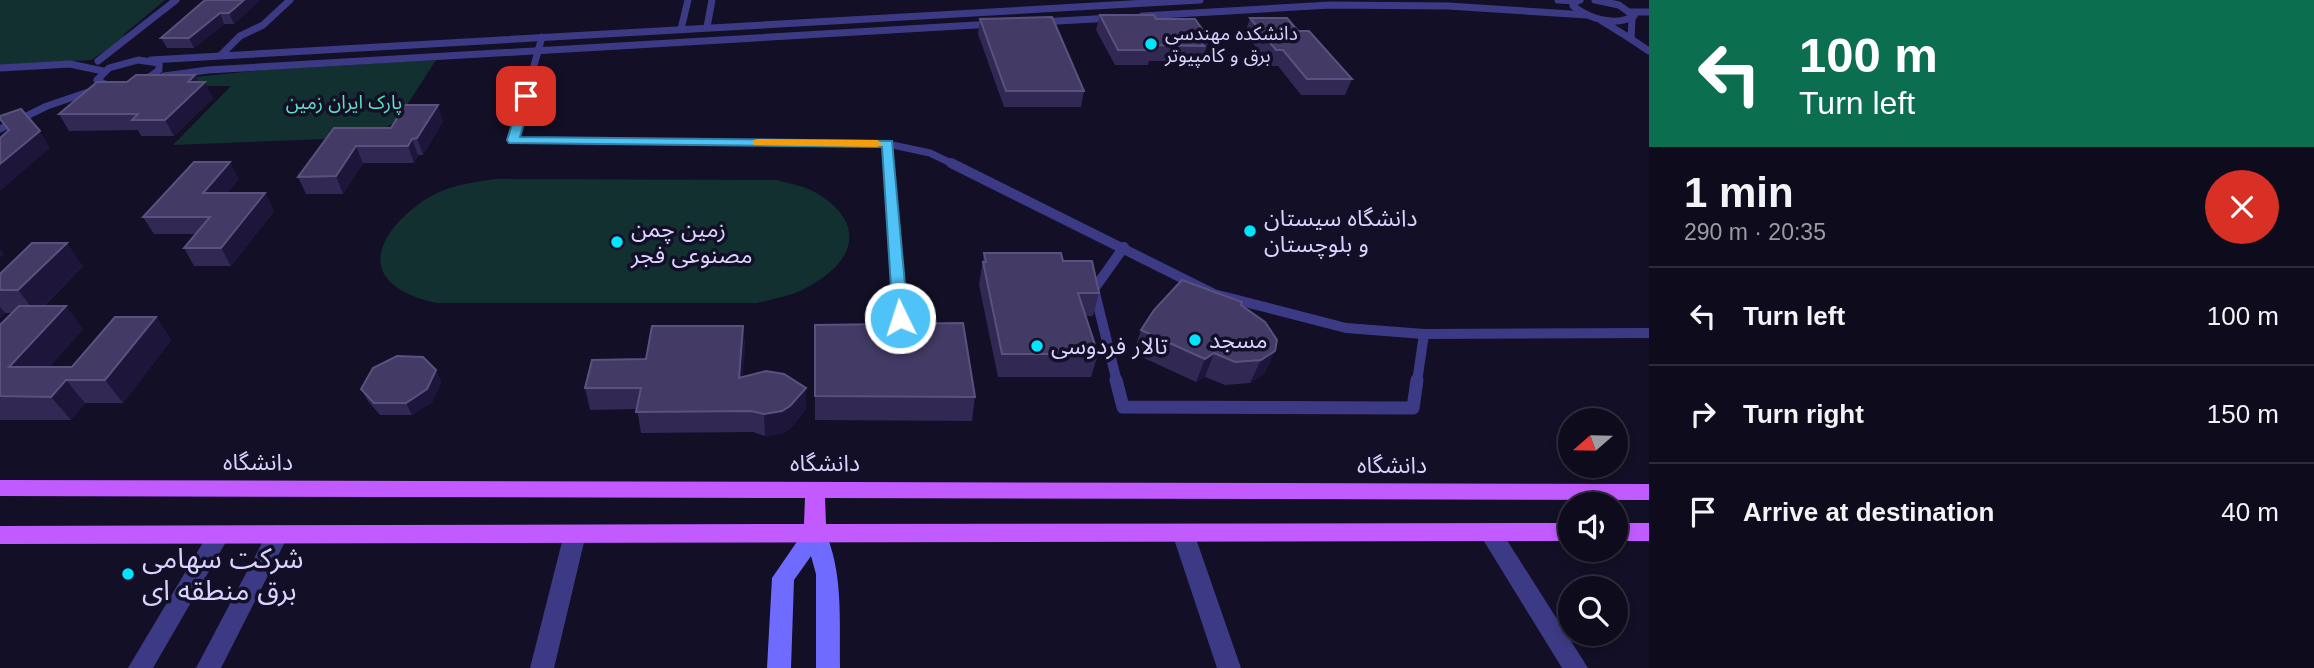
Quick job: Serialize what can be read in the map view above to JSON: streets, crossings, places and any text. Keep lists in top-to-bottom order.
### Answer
{
  "streets": {
    "main road": ["دانشگاه"]
  },
  "parks": ["پارک ایران زمین"],
  "places": [
    "دانشکده مهندسی برق و کامپیوتر",
    "دانشگاه سیستان و بلوچستان",
    "زمین چمن مصنوعی فجر",
    "مسجد",
    "تالار فردوسی",
    "شرکت سهامی برق منطقه ای"
  ],
  "north": "left",
  "page": {
    "turn": ["100 m", "Turn left"],
    "heading": ["1 min", "290 m · 20:35"],
    "list": [
      {
        "name": "Turn left",
        "value": "100 m"
      },
      {
        "name": "Turn right",
        "value": "150 m"
      },
      {
        "name": "Arrive at destination",
        "value": "40 m"
      }
    ]
  }
}
